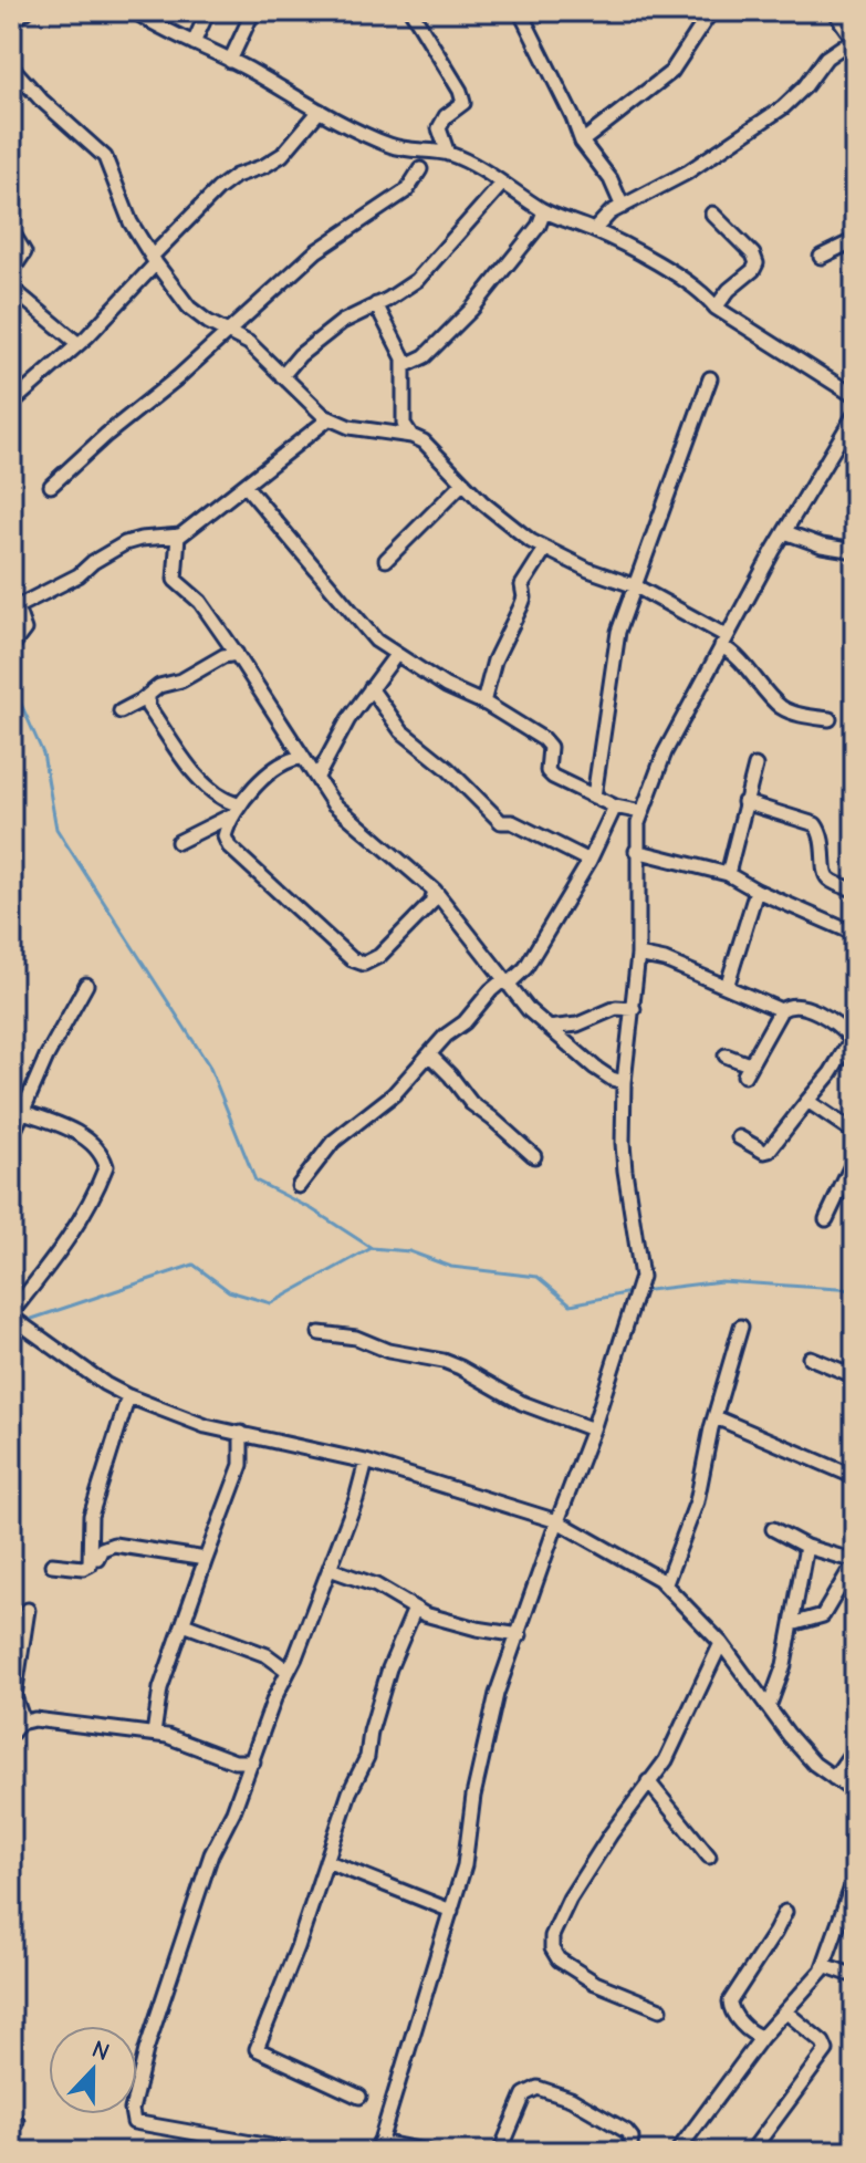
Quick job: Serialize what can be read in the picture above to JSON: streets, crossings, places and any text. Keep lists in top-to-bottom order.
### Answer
{
  "north": "top"
}
